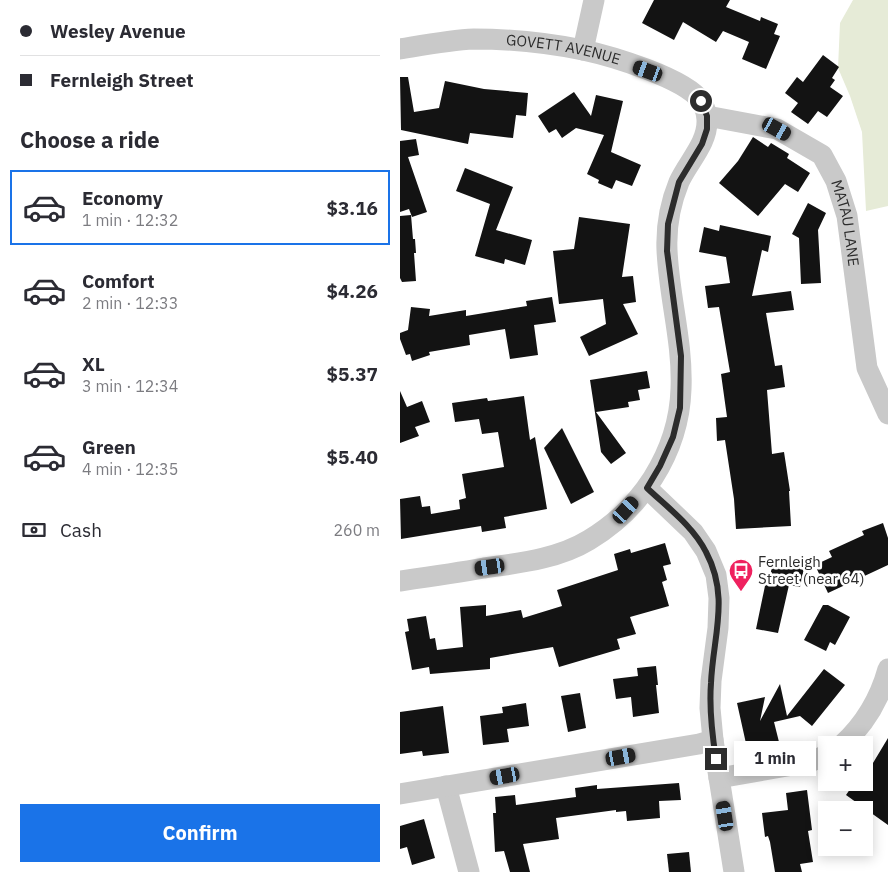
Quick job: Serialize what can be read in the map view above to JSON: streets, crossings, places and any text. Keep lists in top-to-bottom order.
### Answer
{
  "streets": {
    "street": ["GOVETT AVENUE", "MATAU LANE"]
  },
  "crossings": [
    ["GOVETT AVENUE", "MATAU LANE"]
  ],
  "places": {
    "bus stop": ["Fernleigh Street (near 64)"]
  },
  "page": {
    "banner": ["Wesley Avenue", "Fernleigh Street"],
    "heading": "Choose a ride",
    "list": [
      {
        "name": "Economy",
        "note": "1 min · 12:32",
        "value": "$3.16"
      },
      {
        "name": "Comfort",
        "note": "2 min · 12:33",
        "value": "$4.26"
      },
      {
        "name": "XL",
        "note": "3 min · 12:34",
        "value": "$5.37"
      },
      {
        "name": "Green",
        "note": "4 min · 12:35",
        "value": "$5.40"
      }
    ],
    "pay": ["Cash", "260 m"],
    "map_buttons": ["+", "−"],
    "bubble": "1 min",
    "buttons": "Confirm"
  }
}
